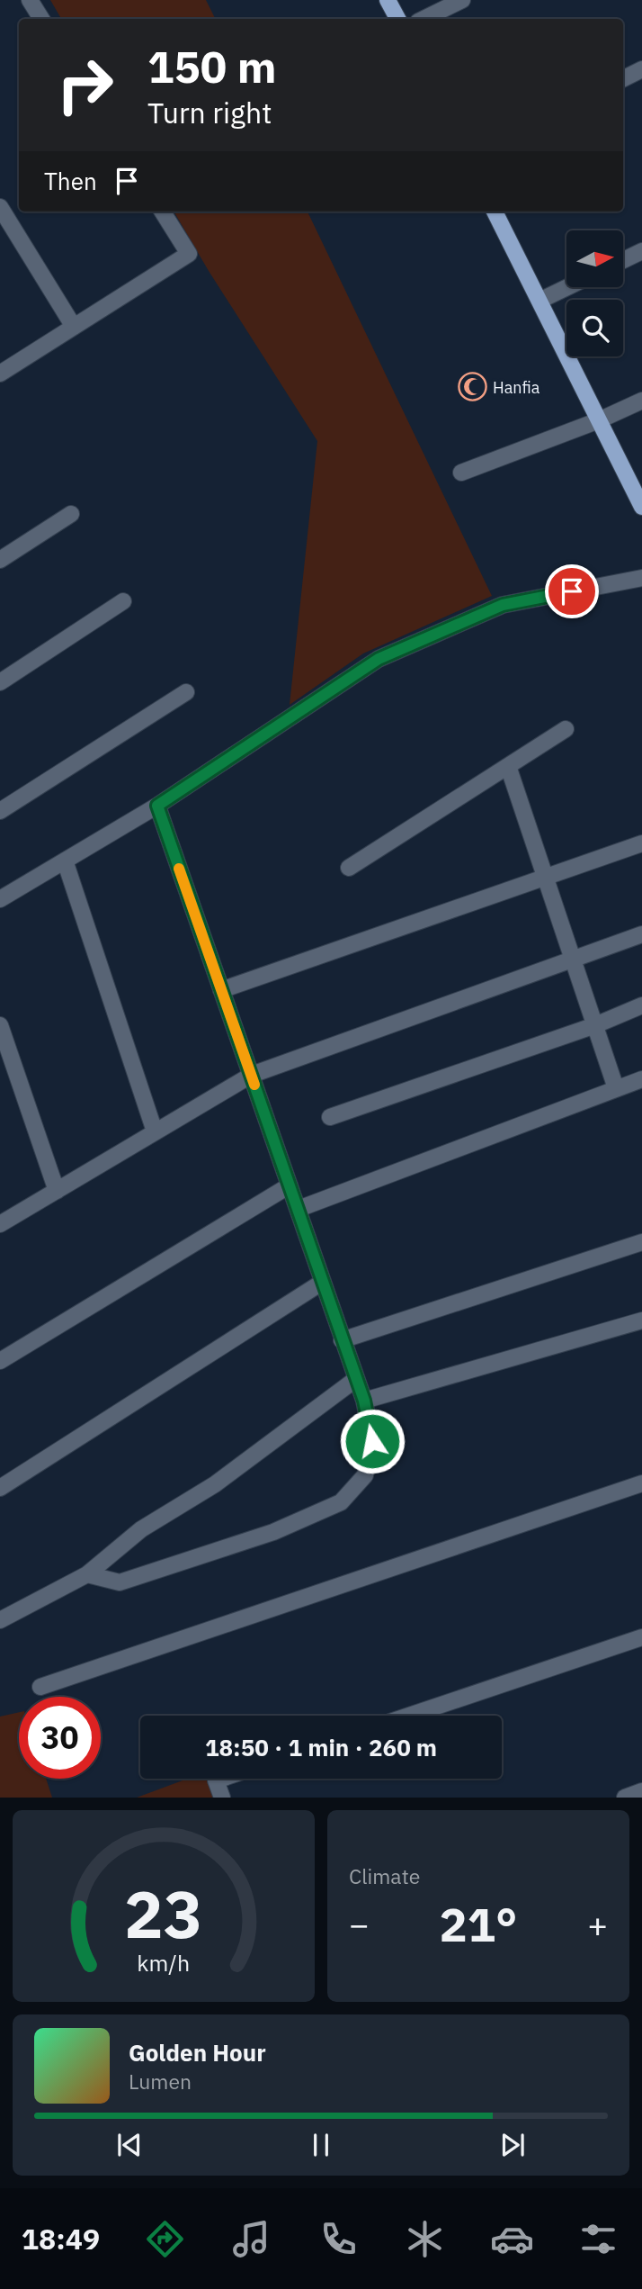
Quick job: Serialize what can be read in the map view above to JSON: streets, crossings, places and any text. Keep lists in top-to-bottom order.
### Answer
{
  "places": {
    "mosque": ["Hanfia"]
  },
  "north": "right",
  "page": {
    "turn": ["150 m", "Turn right"],
    "then": "Then",
    "limit": "30",
    "trip": "18:50 · 1 min · 260 m",
    "tile": "Climate",
    "heat": ["−", "21°", "+"],
    "song": ["Golden Hour", "Lumen"],
    "tabs": "18:49",
    "gauge": ["23", "km/h"]
  }
}
